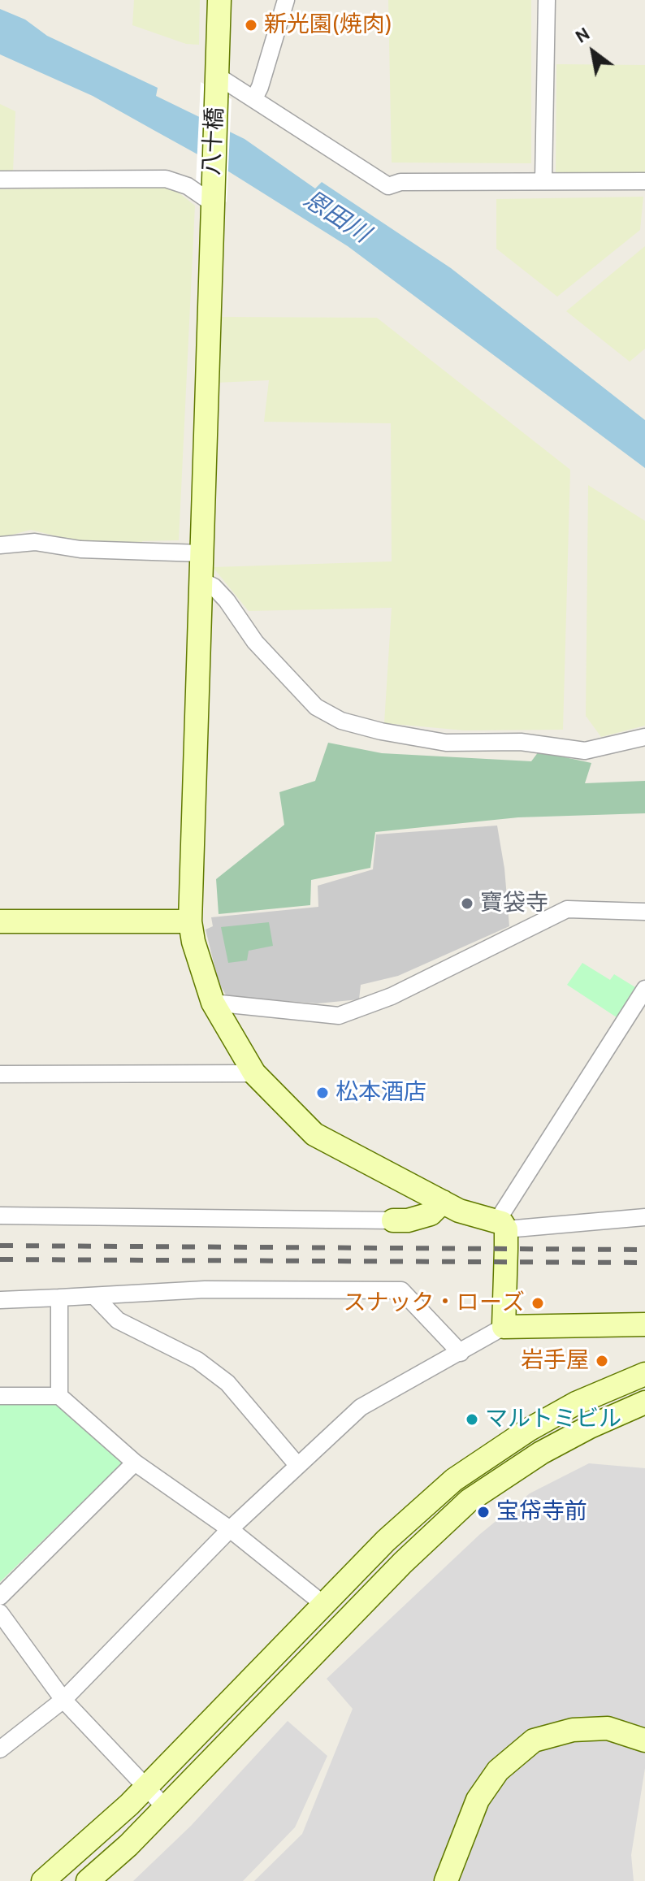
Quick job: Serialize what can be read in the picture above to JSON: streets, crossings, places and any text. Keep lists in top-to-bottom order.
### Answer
{
  "streets": {
    "street": ["八十橋"]
  },
  "water": ["恩田川"],
  "places": [
    "新光園(焼肉)",
    "寶袋寺",
    "松本酒店",
    "スナック・ローズ",
    "岩手屋",
    "マルトミビル",
    "宝帒寺前"
  ],
  "north": "top left"
}
